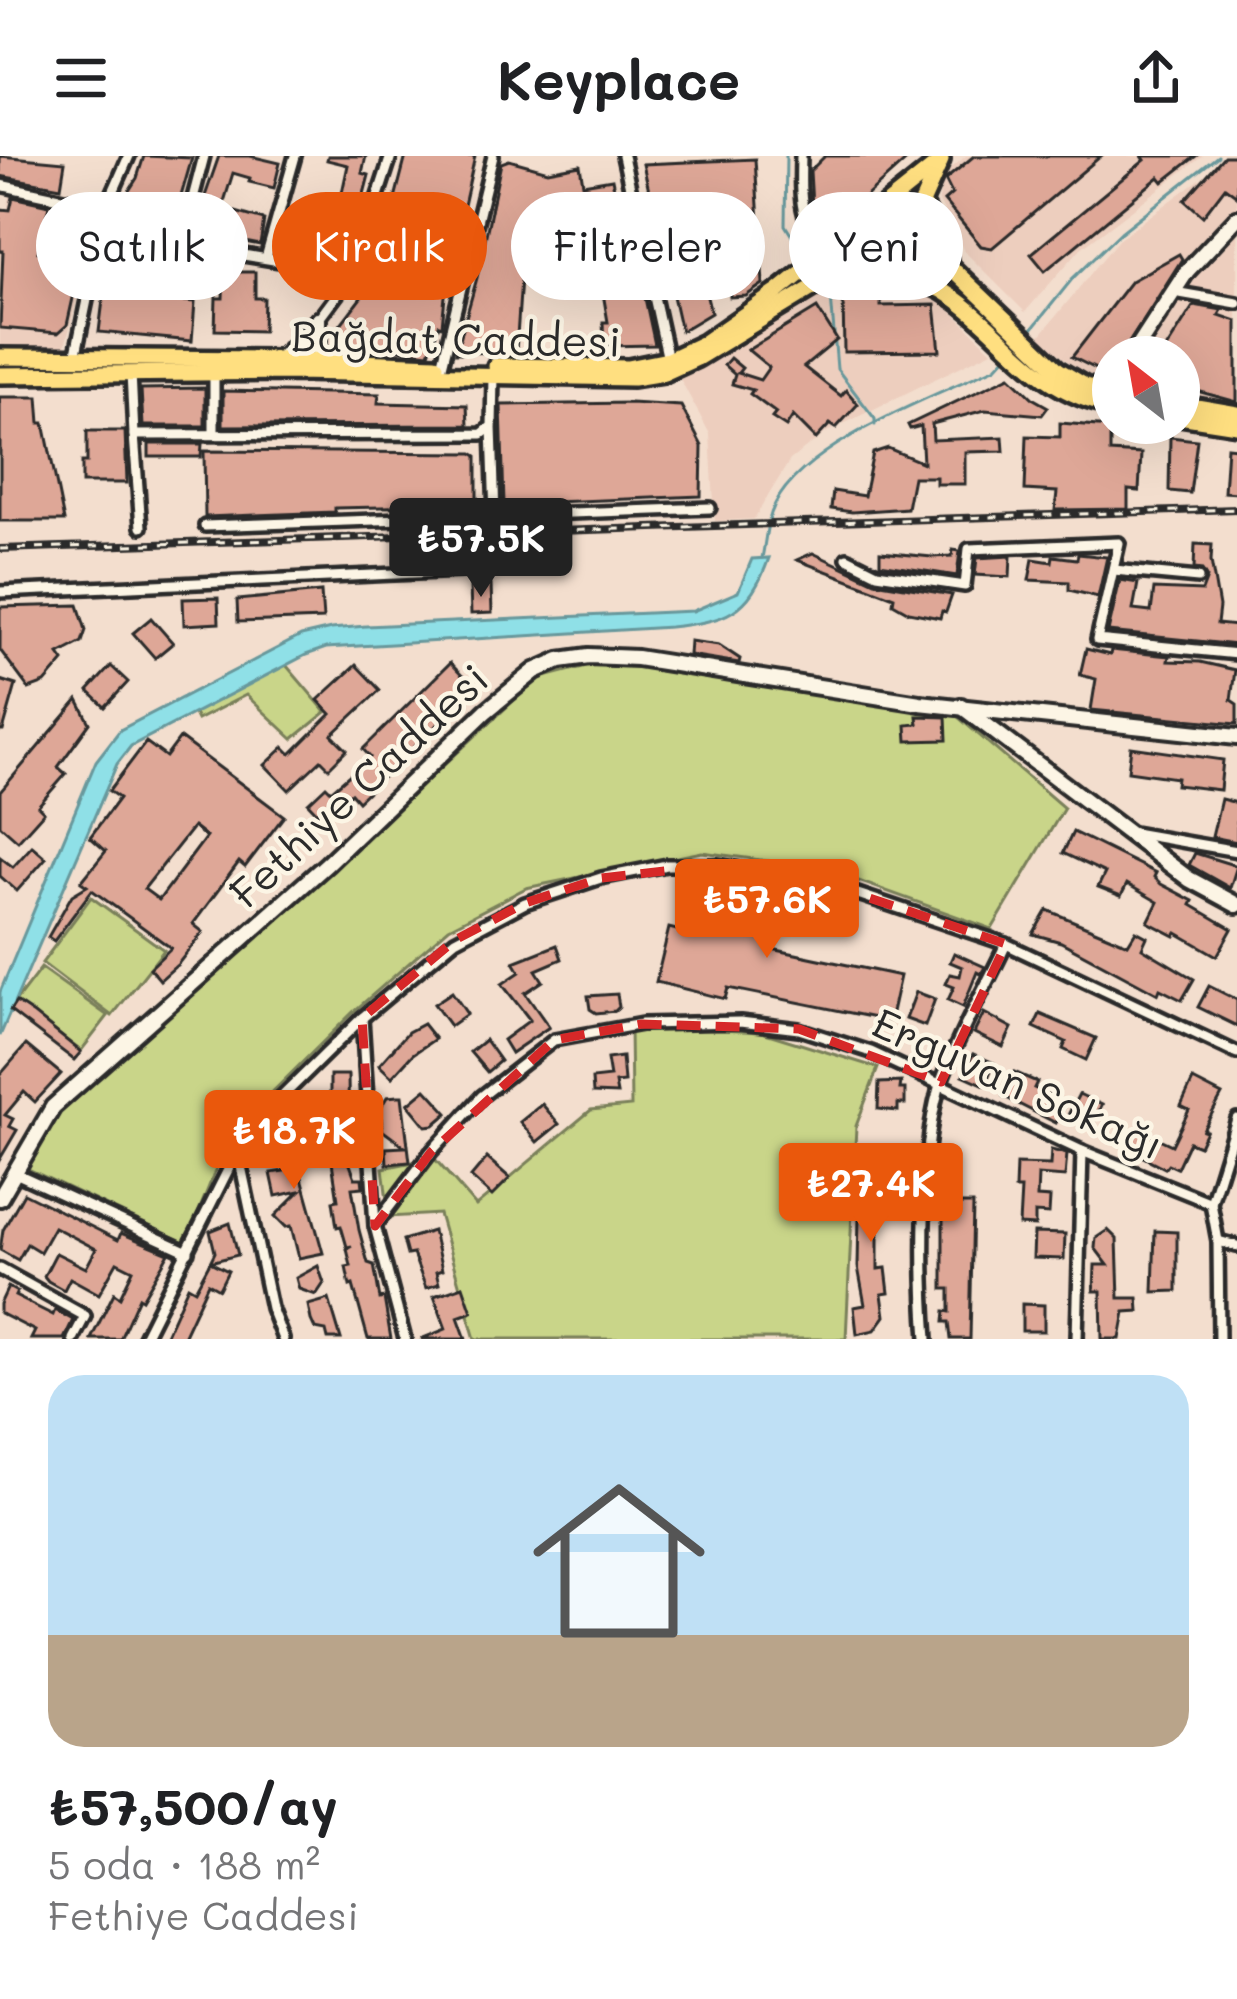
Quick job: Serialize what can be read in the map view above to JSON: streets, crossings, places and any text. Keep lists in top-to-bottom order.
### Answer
{
  "streets": {
    "main road": ["Bağdat Caddesi"],
    "street": ["Fethiye Caddesi", "Erguvan Sokağı"]
  },
  "north": "top left",
  "page": {
    "header": "Keyplace",
    "chip": [
      "Satılık",
      "Kiralık",
      "Filtreler",
      "Yeni"
    ],
    "price": [
      "₺57.5K",
      "₺57.6K",
      "₺18.7K",
      "₺27.4K"
    ],
    "list": [
      {
        "name": "₺57,500/ay",
        "note": "5 oda · 188 m² · Fethiye Caddesi"
      }
    ]
  }
}
